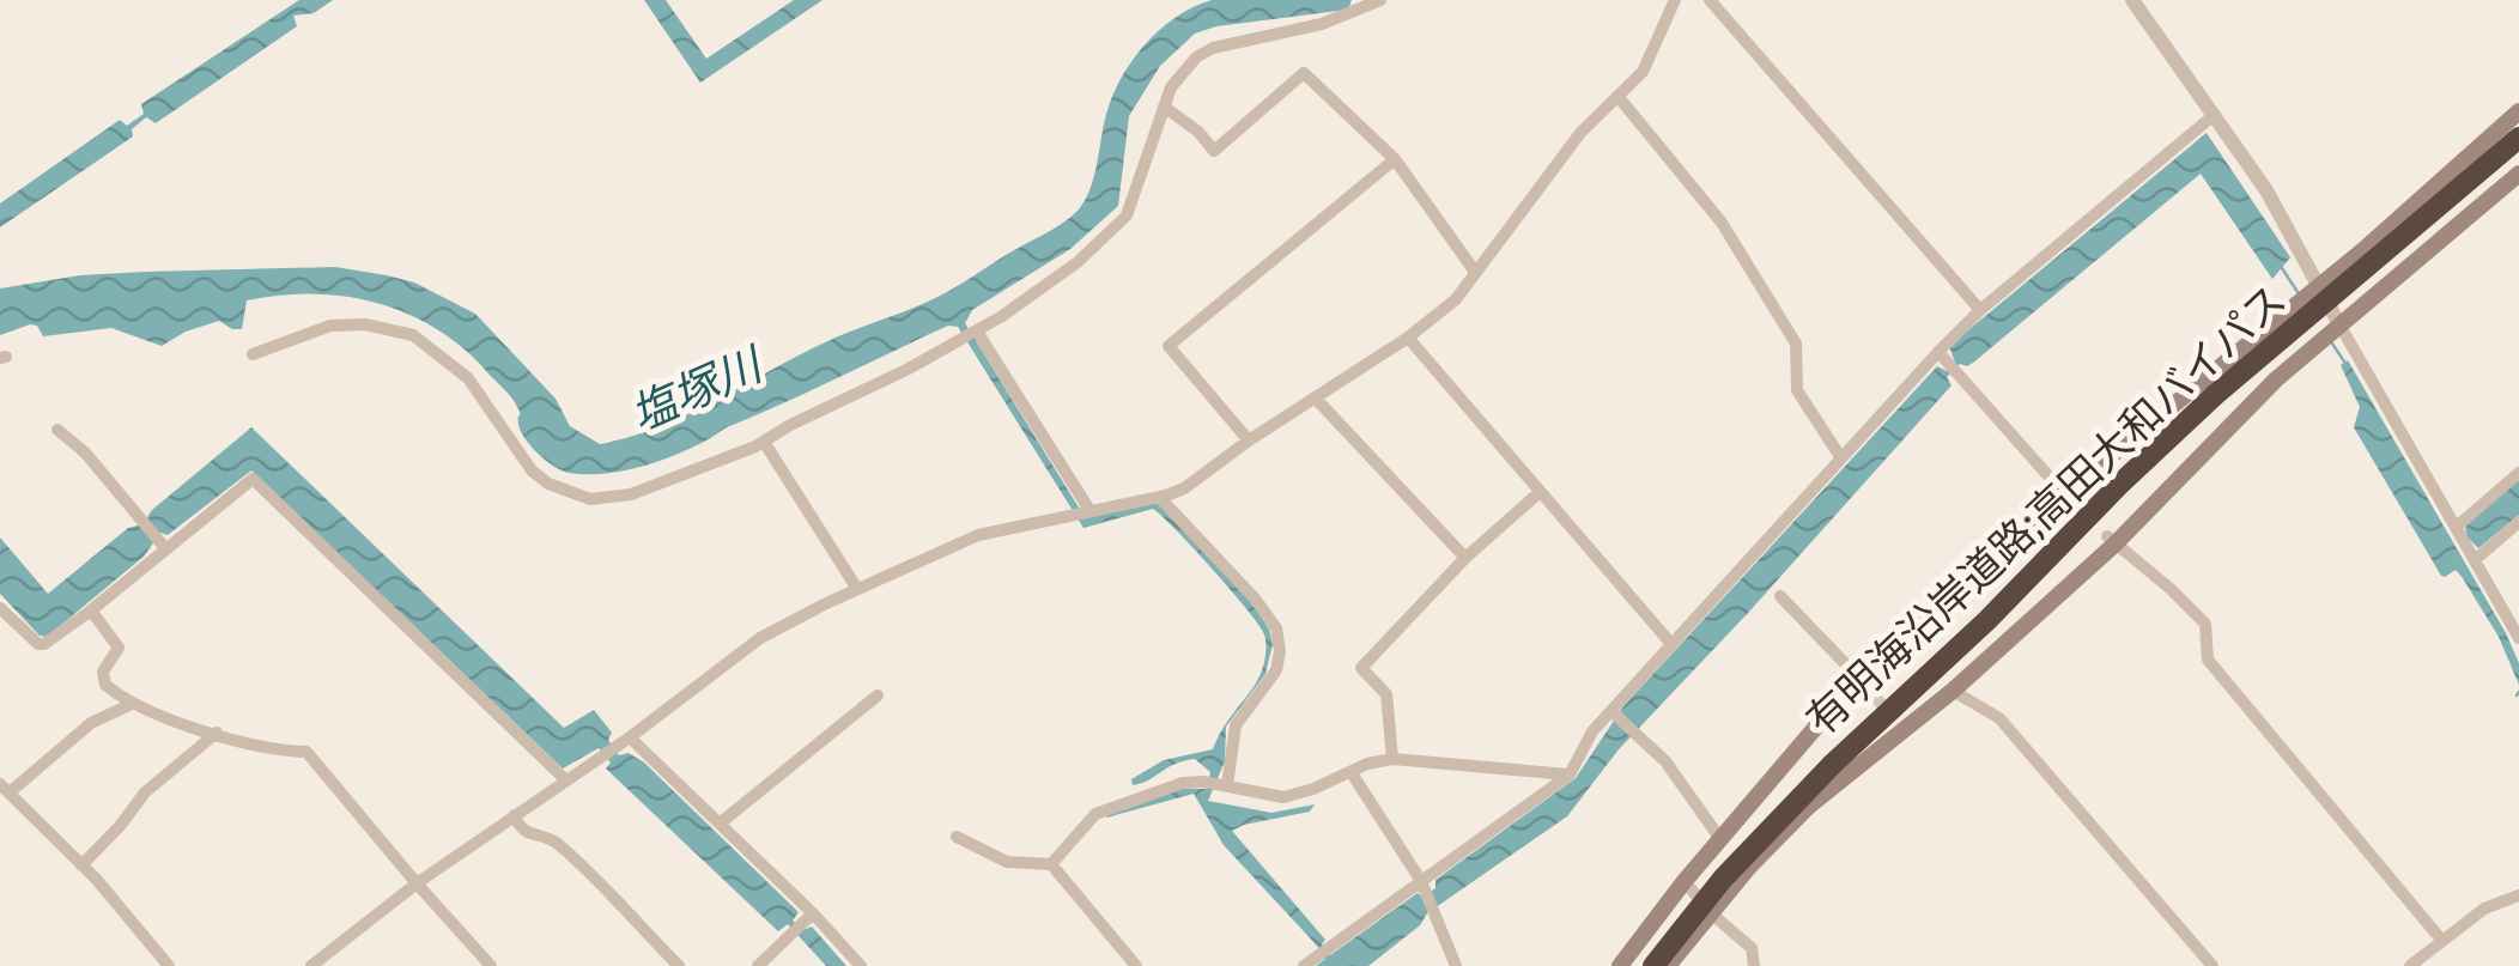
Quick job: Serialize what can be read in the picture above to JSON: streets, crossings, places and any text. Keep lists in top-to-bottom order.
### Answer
{
  "streets": {
    "highway": ["有明海沿岸道路;高田大和バイパス"]
  },
  "water": ["塩塚川"]
}
